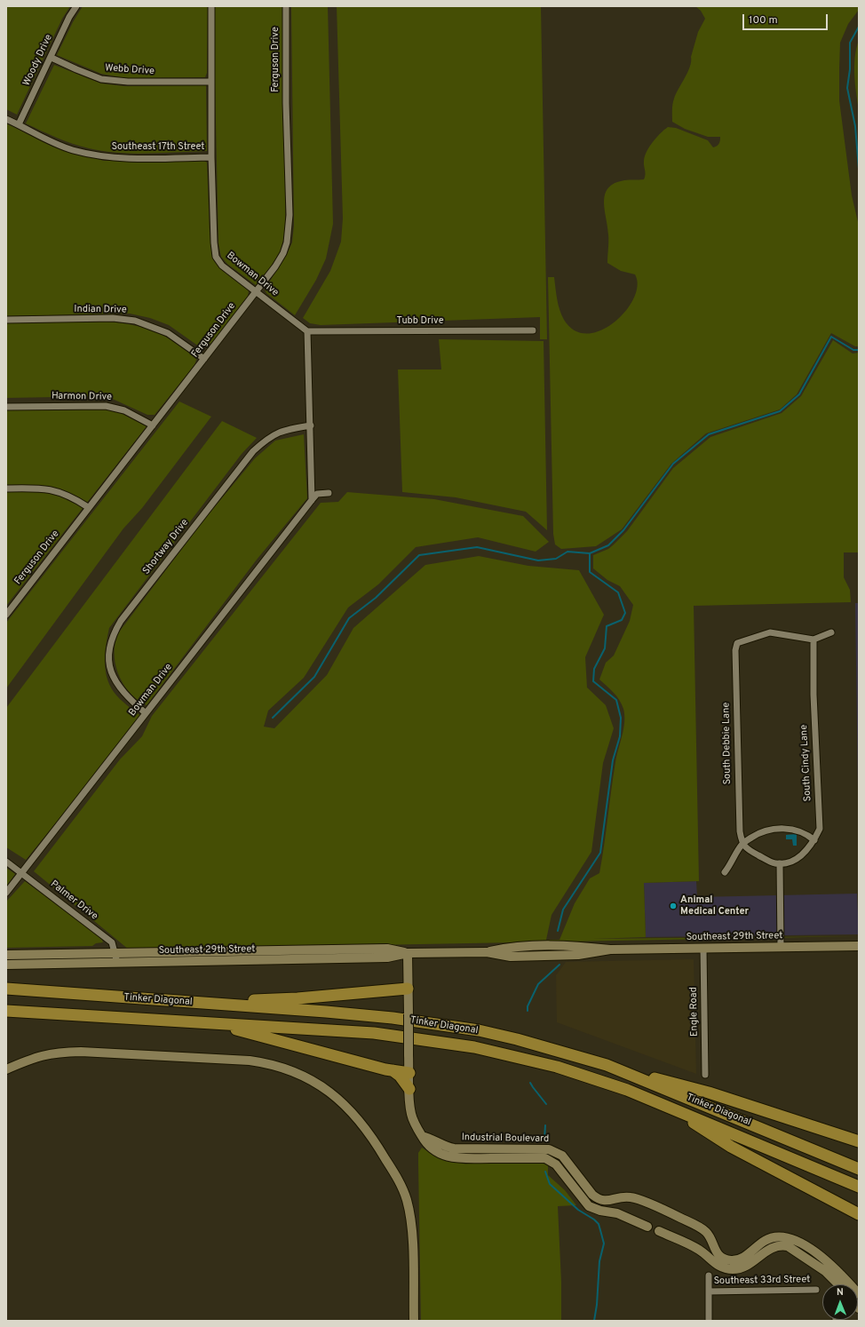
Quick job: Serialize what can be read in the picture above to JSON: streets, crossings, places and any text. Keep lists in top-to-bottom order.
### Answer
{
  "streets": {
    "highway": ["Tinker Diagonal"],
    "main road": ["Southeast 29th Street", "Industrial Boulevard"],
    "street": [
      "Ferguson Drive",
      "Woody Drive",
      "Webb Drive",
      "Southeast 17th Street",
      "Bowman Drive",
      "Indian Drive",
      "Tubb Drive",
      "Harmon Drive",
      "Shortway Drive",
      "South Debbie Lane",
      "South Cindy Lane",
      "Palmer Drive",
      "Engle Road",
      "Southeast 33rd Street"
    ]
  },
  "crossings": [
    ["Ferguson Drive", "Bowman Drive"],
    ["Ferguson Drive", "Indian Drive"],
    ["Ferguson Drive", "Harmon Drive"],
    ["Woody Drive", "Webb Drive"],
    ["Woody Drive", "Southeast 17th Street"],
    ["Webb Drive", "Bowman Drive"],
    ["Southeast 17th Street", "Bowman Drive"],
    ["Bowman Drive", "Tubb Drive"],
    ["Bowman Drive", "Shortway Drive"],
    ["Bowman Drive", "Palmer Drive"],
    ["South Debbie Lane", "South Cindy Lane"],
    ["Palmer Drive", "Southeast 29th Street"],
    ["Southeast 29th Street", "Engle Road"],
    ["Southeast 29th Street", "Industrial Boulevard"]
  ],
  "places": ["Animal Medical Center"],
  "scale_bar": "100 m",
  "north": "top"
}
